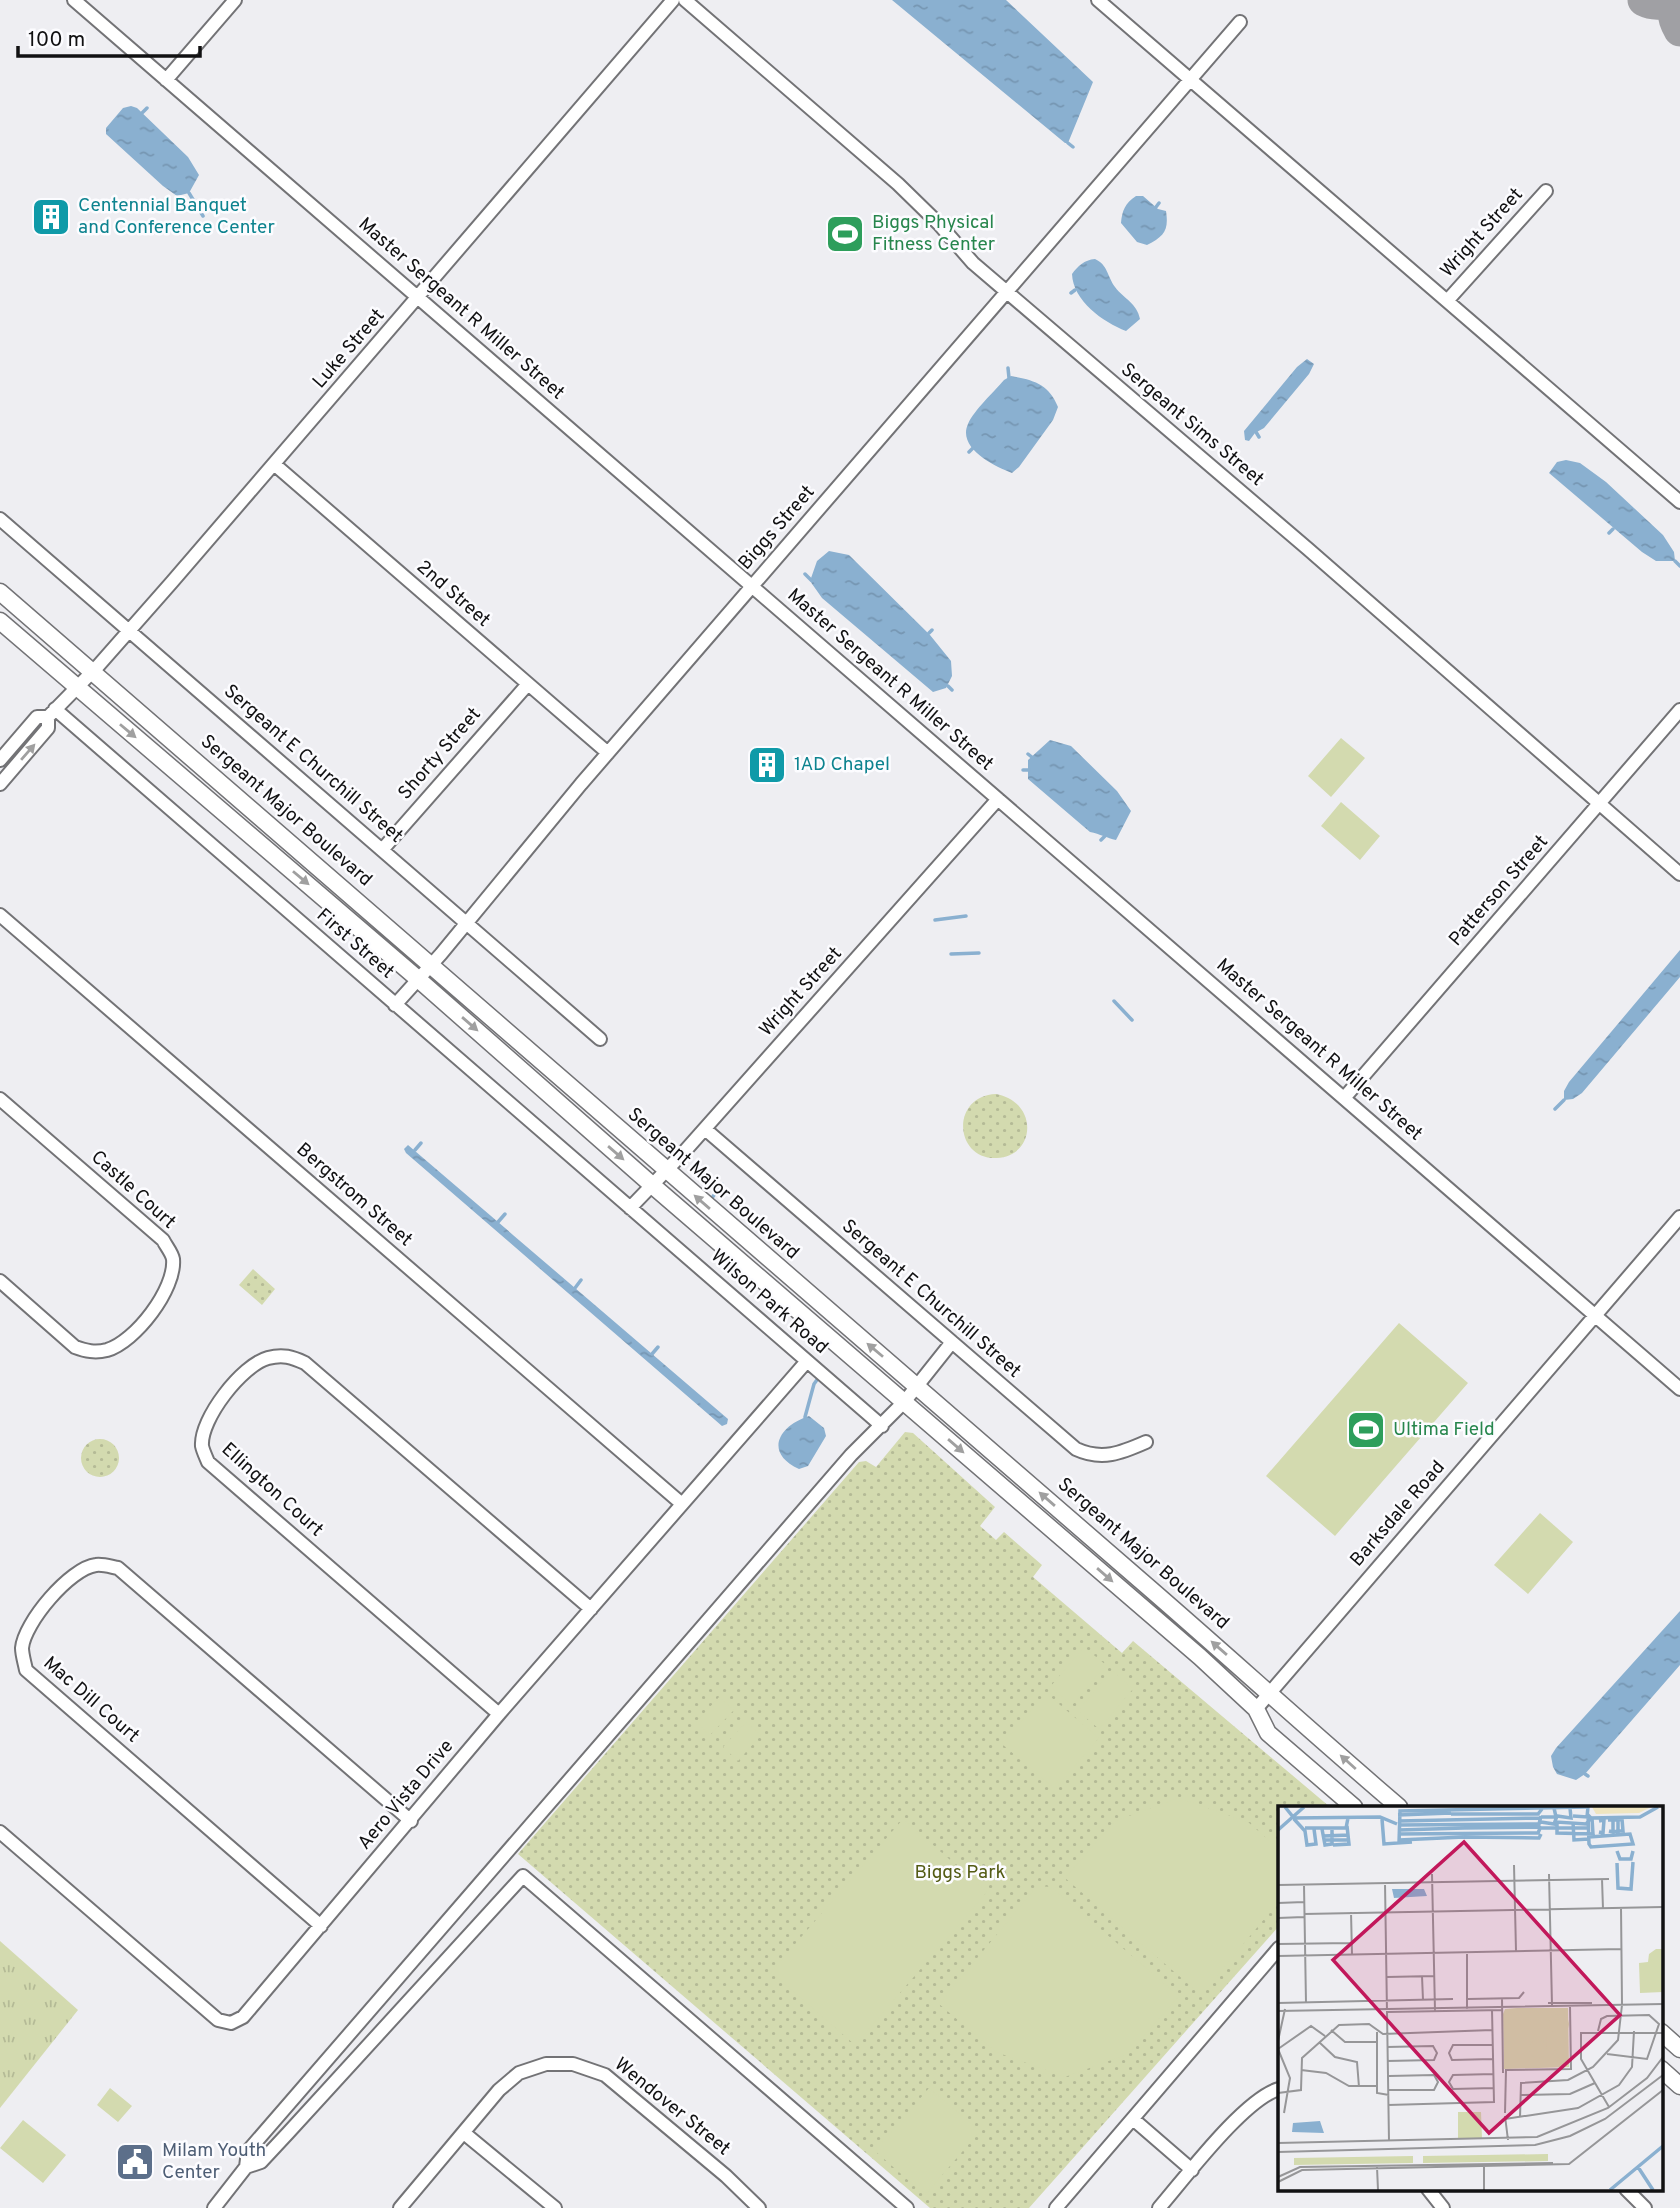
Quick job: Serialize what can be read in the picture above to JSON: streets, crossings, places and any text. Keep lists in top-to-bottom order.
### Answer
{
  "streets": {
    "street": [
      "Wright Street",
      "Master Sergeant R Miller Street",
      "Luke Street",
      "Sergeant Sims Street",
      "Biggs Street",
      "2nd Street",
      "Shorty Street",
      "Sergeant E Churchill Street",
      "Sergeant Major Boulevard",
      "Patterson Street",
      "First Street",
      "Castle Court",
      "Bergstrom Street",
      "Wilson Park Road",
      "Ellington Court",
      "Barksdale Road",
      "Mac Dill Court",
      "Aero Vista Drive",
      "Wendover Street"
    ]
  },
  "crossings": [
    ["Wright Street", "Master Sergeant R Miller Street"],
    ["Wright Street", "Sergeant E Churchill Street"],
    ["Wright Street", "Sergeant Major Boulevard"],
    ["Wright Street", "First Street"],
    ["Wright Street", "Wilson Park Road"],
    ["Master Sergeant R Miller Street", "Luke Street"],
    ["Master Sergeant R Miller Street", "Biggs Street"],
    ["Master Sergeant R Miller Street", "Patterson Street"],
    ["Master Sergeant R Miller Street", "Barksdale Road"],
    ["Luke Street", "2nd Street"],
    ["Luke Street", "Sergeant E Churchill Street"],
    ["Luke Street", "Sergeant Major Boulevard"],
    ["Luke Street", "First Street"],
    ["Sergeant Sims Street", "Biggs Street"],
    ["Sergeant Sims Street", "Patterson Street"],
    ["Biggs Street", "2nd Street"],
    ["Biggs Street", "Sergeant E Churchill Street"],
    ["Biggs Street", "Sergeant Major Boulevard"],
    ["Biggs Street", "First Street"],
    ["2nd Street", "Shorty Street"],
    ["Shorty Street", "Sergeant E Churchill Street"],
    ["Sergeant Major Boulevard", "Barksdale Road"],
    ["First Street", "Wilson Park Road"],
    ["Bergstrom Street", "Aero Vista Drive"],
    ["Wilson Park Road", "Aero Vista Drive"],
    ["Ellington Court", "Aero Vista Drive"],
    ["Mac Dill Court", "Aero Vista Drive"]
  ],
  "parks": ["Biggs Park"],
  "places": {
    "building": ["Centennial Banquet and Conference Center", "1AD Chapel"],
    "sports": ["Biggs Physical Fitness Center", "Ultima Field"],
    "public building": ["Milam Youth Center"]
  },
  "scale_bar": "100 m"
}
